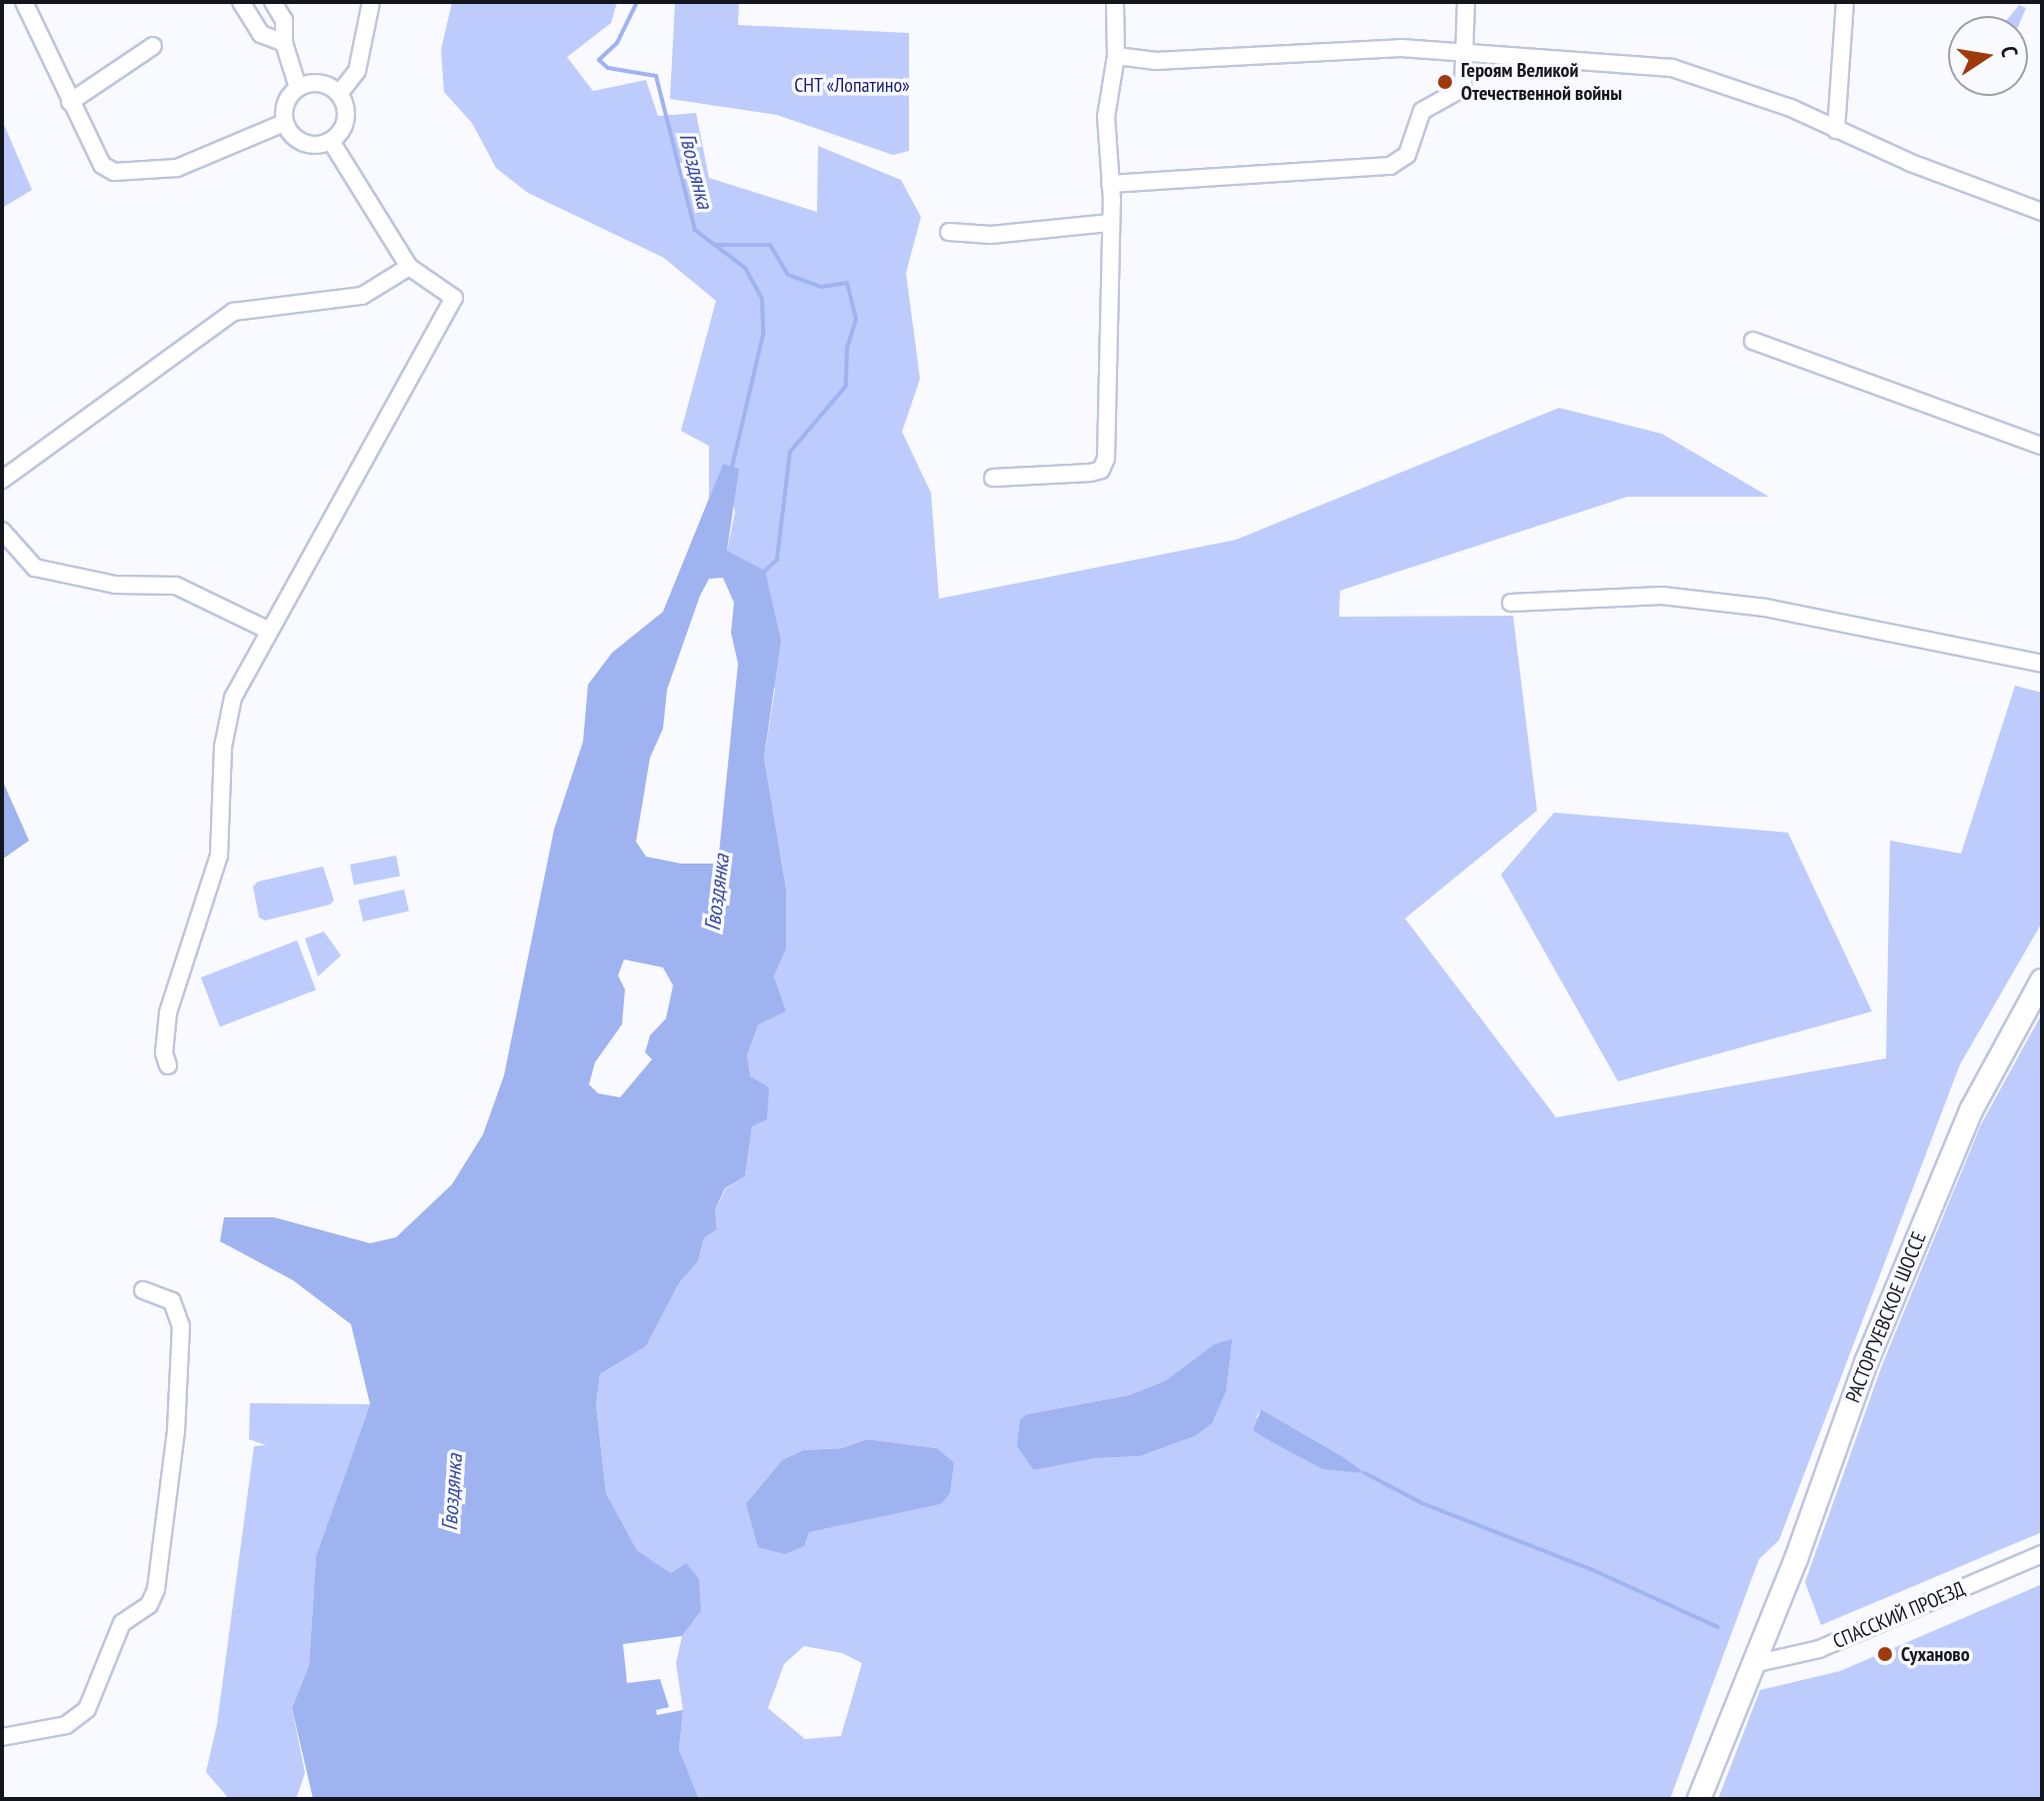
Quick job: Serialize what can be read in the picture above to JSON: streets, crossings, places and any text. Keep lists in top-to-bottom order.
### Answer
{
  "streets": {
    "main road": ["РАСТОРГУЕВСКОЕ ШОССЕ"],
    "street": ["СПАССКИЙ ПРОЕЗД"]
  },
  "crossings": [
    ["РАСТОРГУЕВСКОЕ ШОССЕ", "СПАССКИЙ ПРОЕЗД"]
  ],
  "water": ["Гвоздянка"],
  "parks": ["СНТ «Лопатино»"],
  "places": ["Героям Великой Отечественной войны", "Суханово"],
  "north": "right"
}
